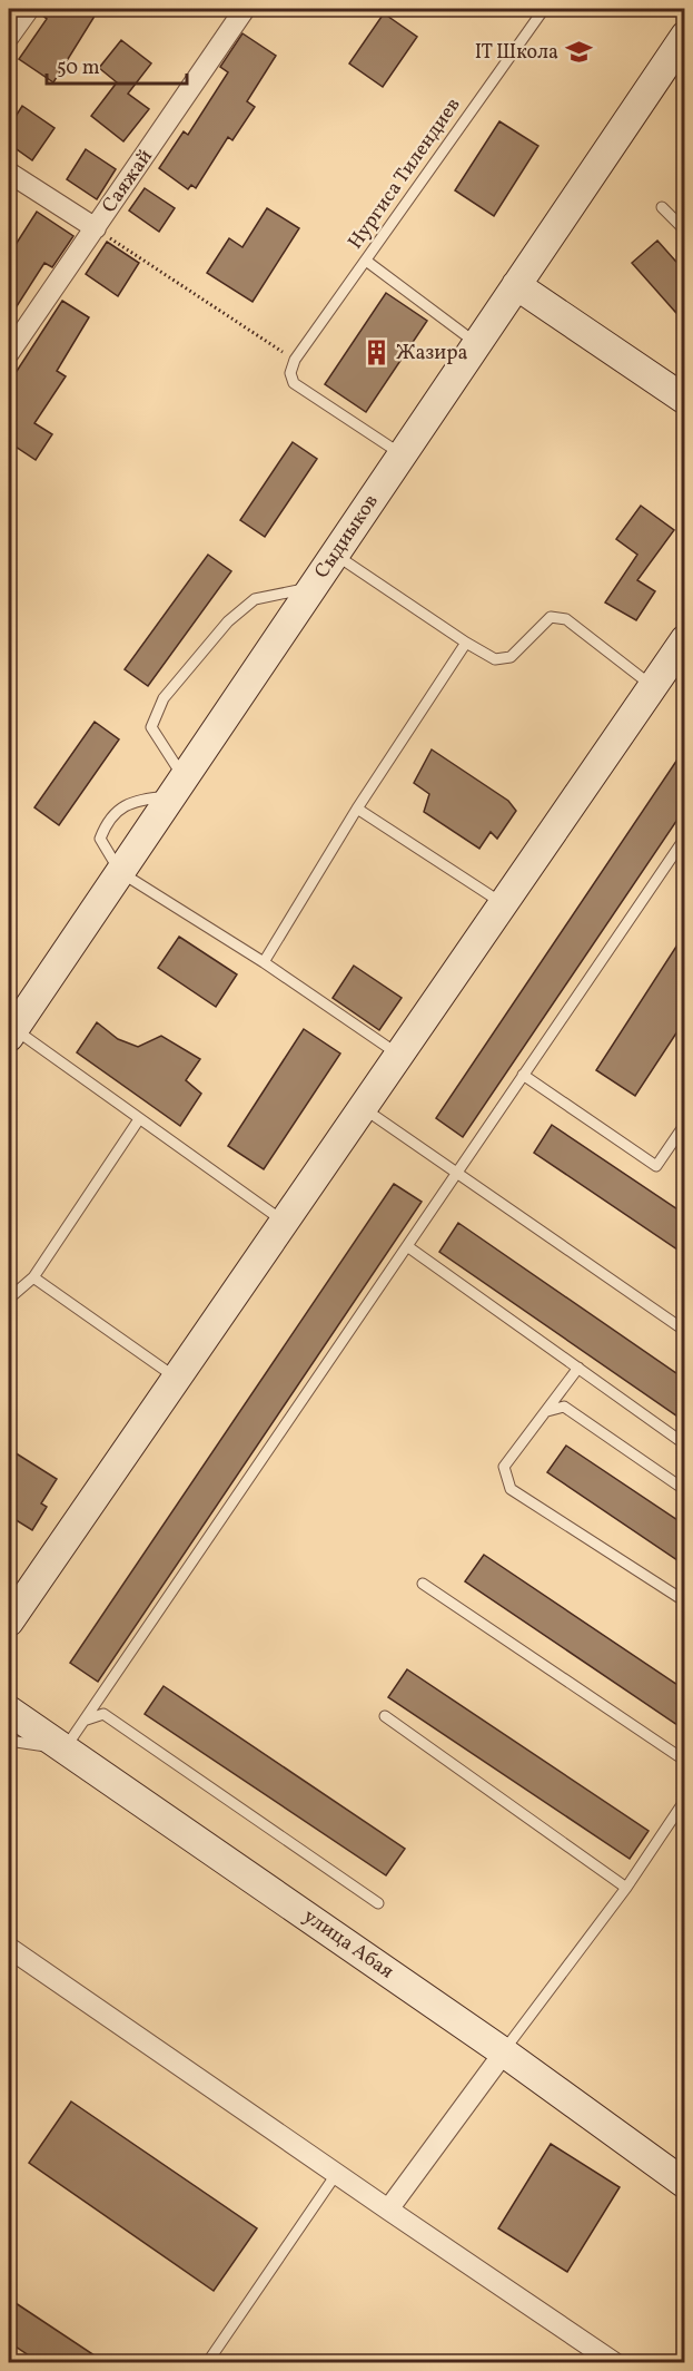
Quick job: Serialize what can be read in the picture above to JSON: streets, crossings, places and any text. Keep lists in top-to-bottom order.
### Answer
{
  "streets": {
    "street": ["Саяжай", "Сыдиыков", "улица Абая"],
    "lane": ["Нургиса Тилендиев"]
  },
  "places": {
    "school or university": ["IT Школа"],
    "building": ["Жазира"]
  },
  "scale_bar": "50 m"
}
